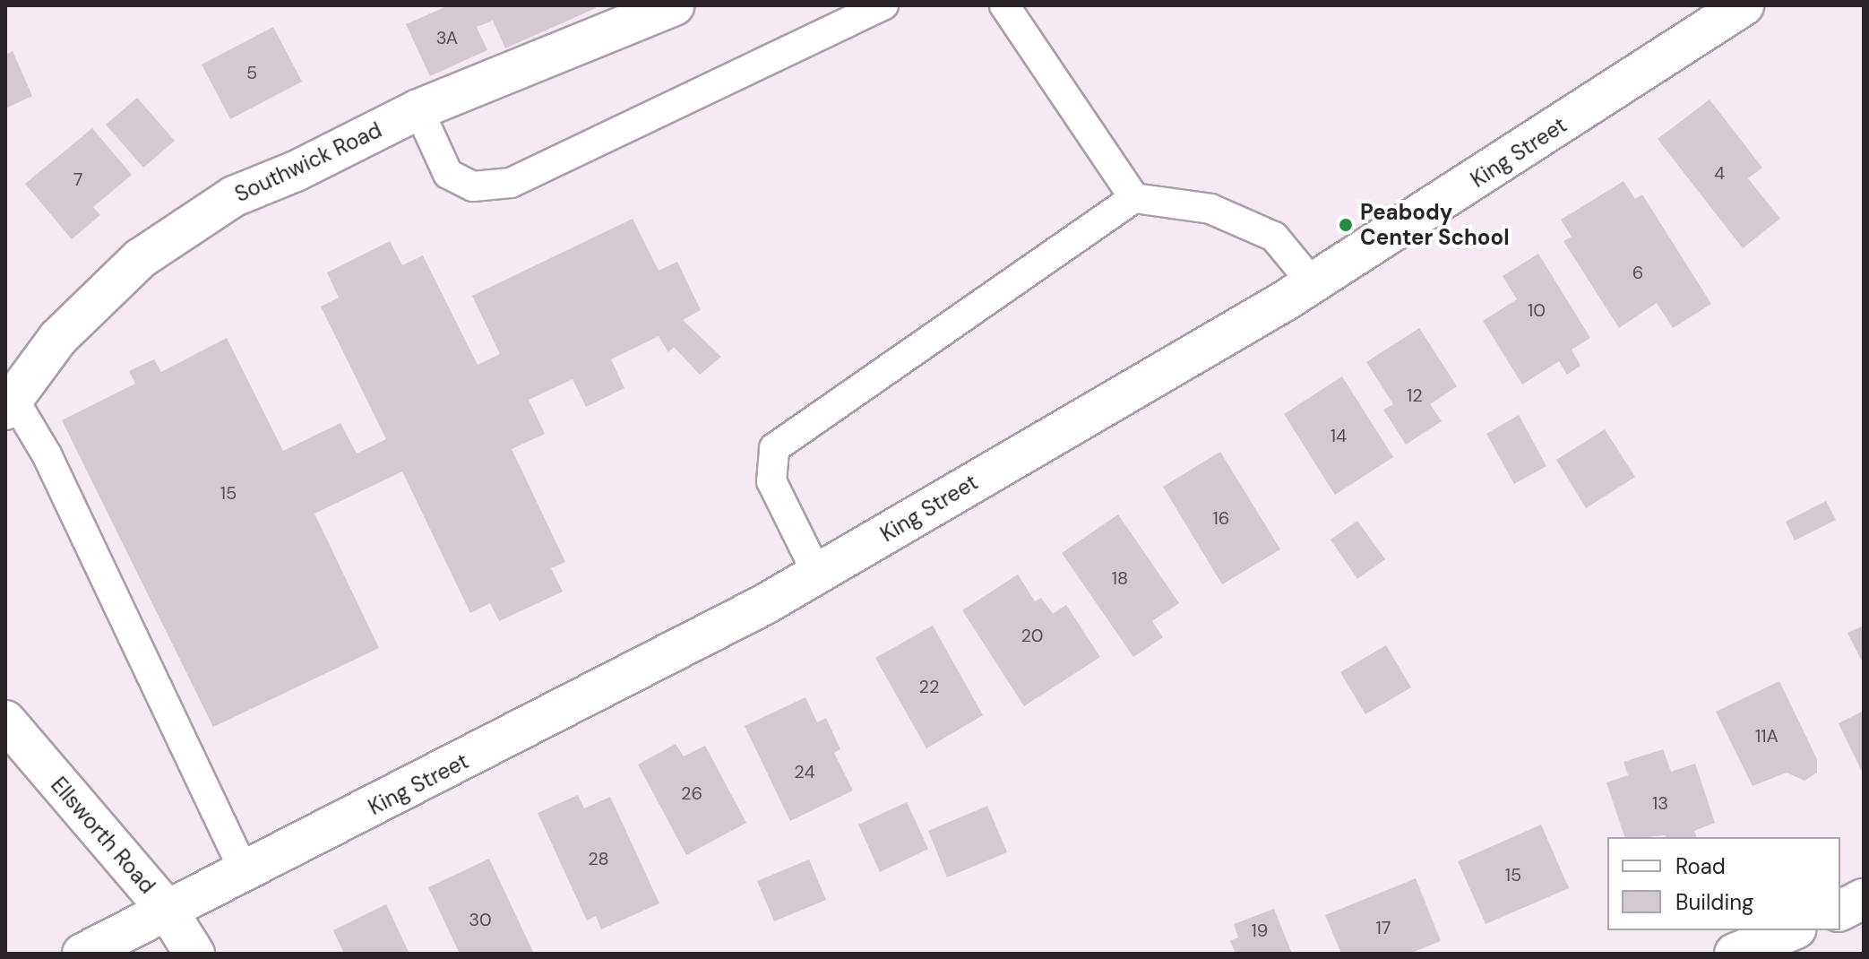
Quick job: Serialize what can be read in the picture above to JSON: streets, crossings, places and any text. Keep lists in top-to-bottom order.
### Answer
{
  "streets": {
    "street": ["King Street", "Southwick Road", "Ellsworth Road"]
  },
  "crossings": [
    ["King Street", "Ellsworth Road"]
  ],
  "places": ["Peabody Center School"],
  "house_numbers": [
    "3A",
    "5",
    "4",
    "7",
    "6",
    "10",
    "12",
    "14",
    "15",
    "16",
    "18",
    "20",
    "22",
    "11A",
    "24",
    "26",
    "13",
    "28",
    "15",
    "30",
    "17",
    "19"
  ],
  "legend": ["Road", "Building"]
}
